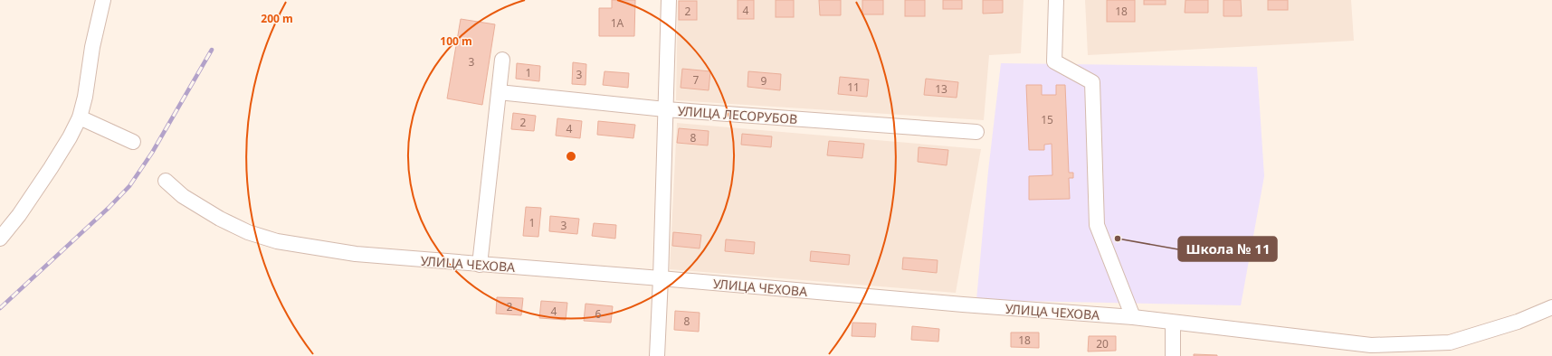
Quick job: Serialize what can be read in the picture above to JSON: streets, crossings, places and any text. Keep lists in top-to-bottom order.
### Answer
{
  "streets": {
    "street": ["УЛИЦА ЛЕСОРУБОВ", "УЛИЦА ЧЕХОВА"]
  },
  "places": ["Школа № 11"],
  "house_numbers": [
    "4",
    "2",
    "18",
    "1А",
    "3",
    "1",
    "3",
    "7",
    "9",
    "11",
    "13",
    "15",
    "2",
    "4",
    "8",
    "1",
    "3",
    "2",
    "4",
    "6",
    "8",
    "18",
    "20"
  ],
  "rings": ["200 m", "100 m"]
}
